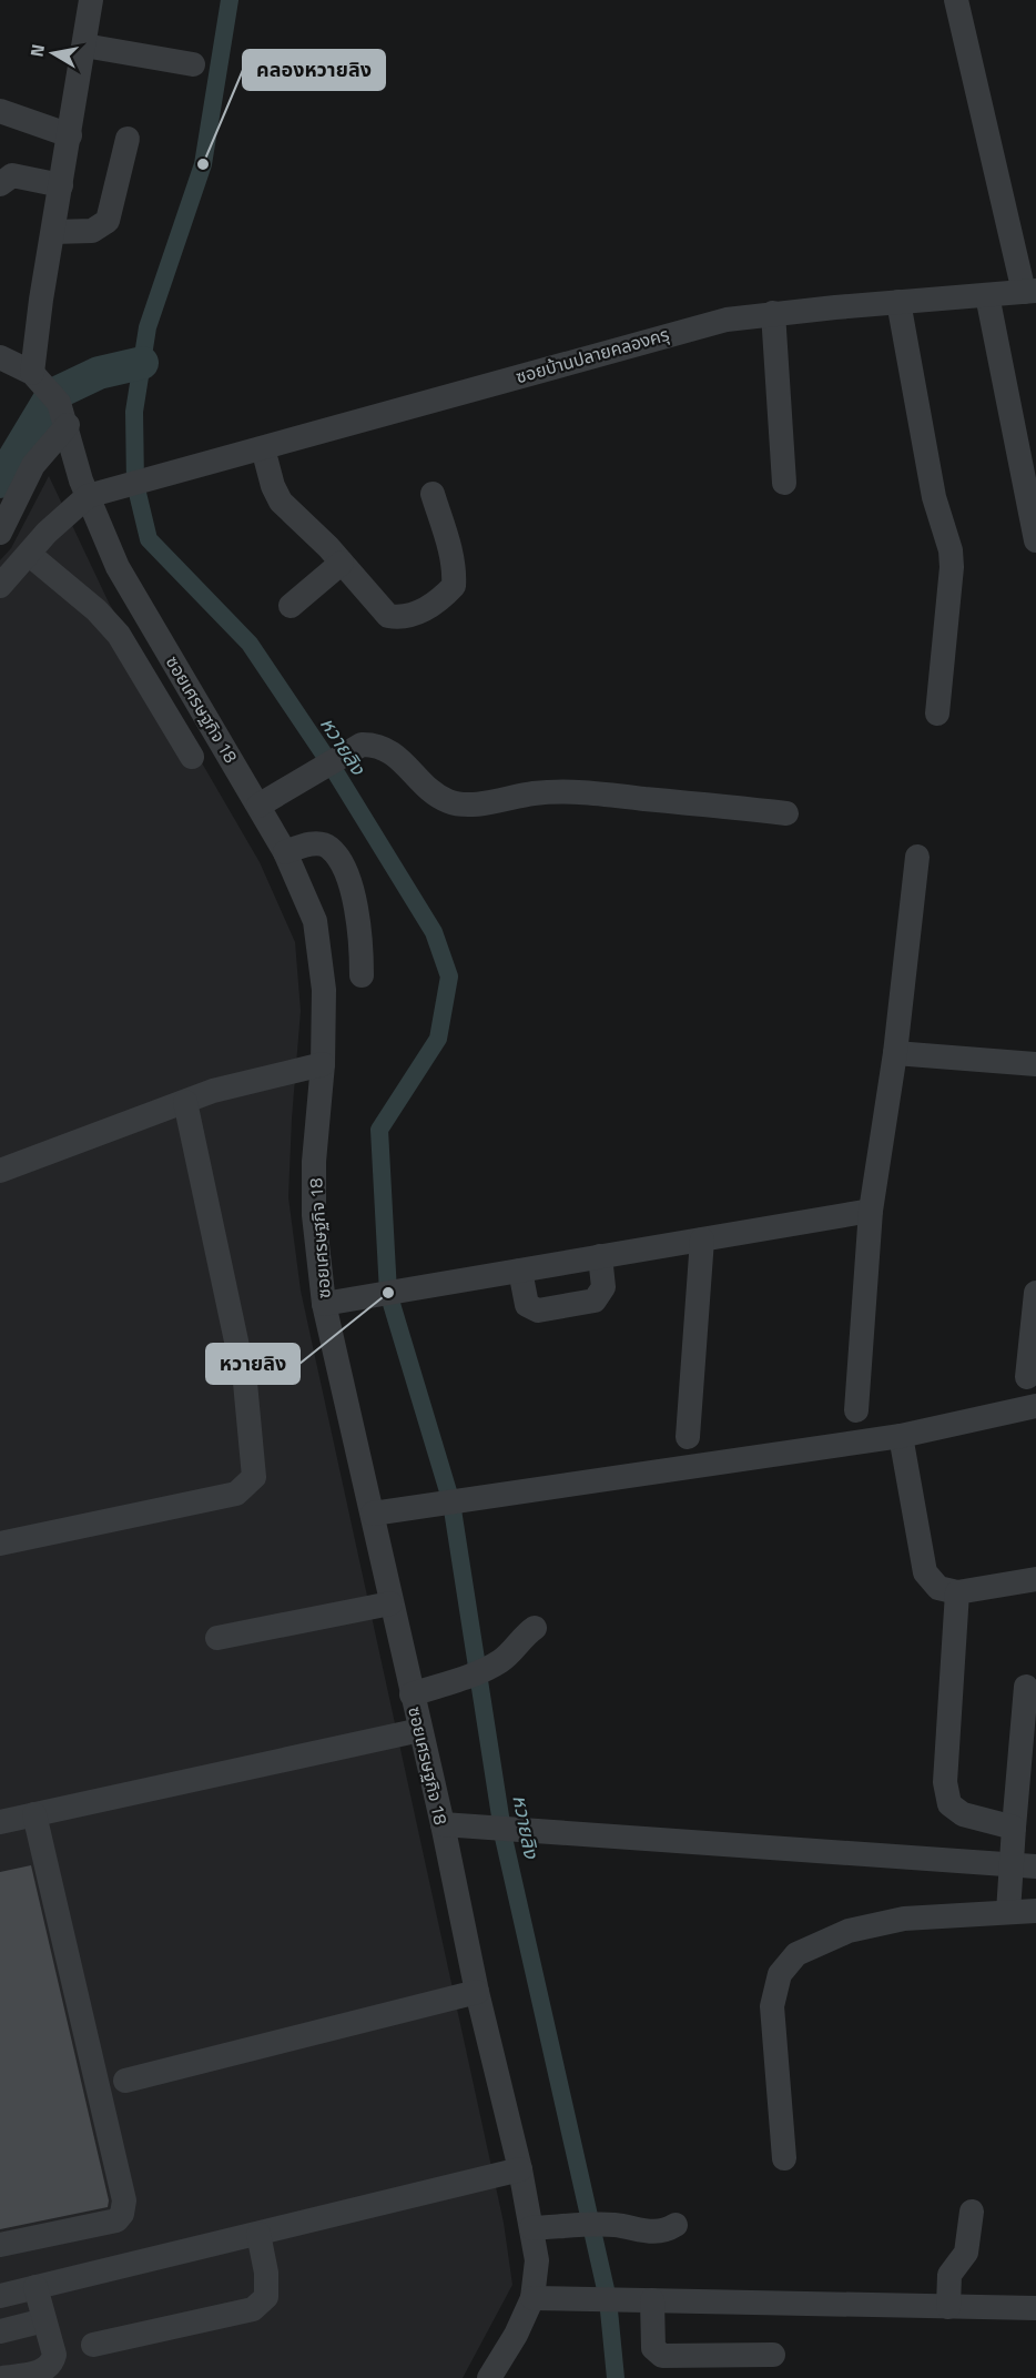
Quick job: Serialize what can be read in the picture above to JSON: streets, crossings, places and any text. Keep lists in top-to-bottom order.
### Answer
{
  "streets": {
    "street": ["ซอยบ้านปลายคลองครุ", "ซอยเศรษฐกิจ 18"]
  },
  "crossings": [
    ["ซอยบ้านปลายคลองครุ", "ซอยเศรษฐกิจ 18"]
  ],
  "water": ["หวายลิง"],
  "places": ["คลองหวายลิง", "หวายลิง"],
  "north": "left"
}
